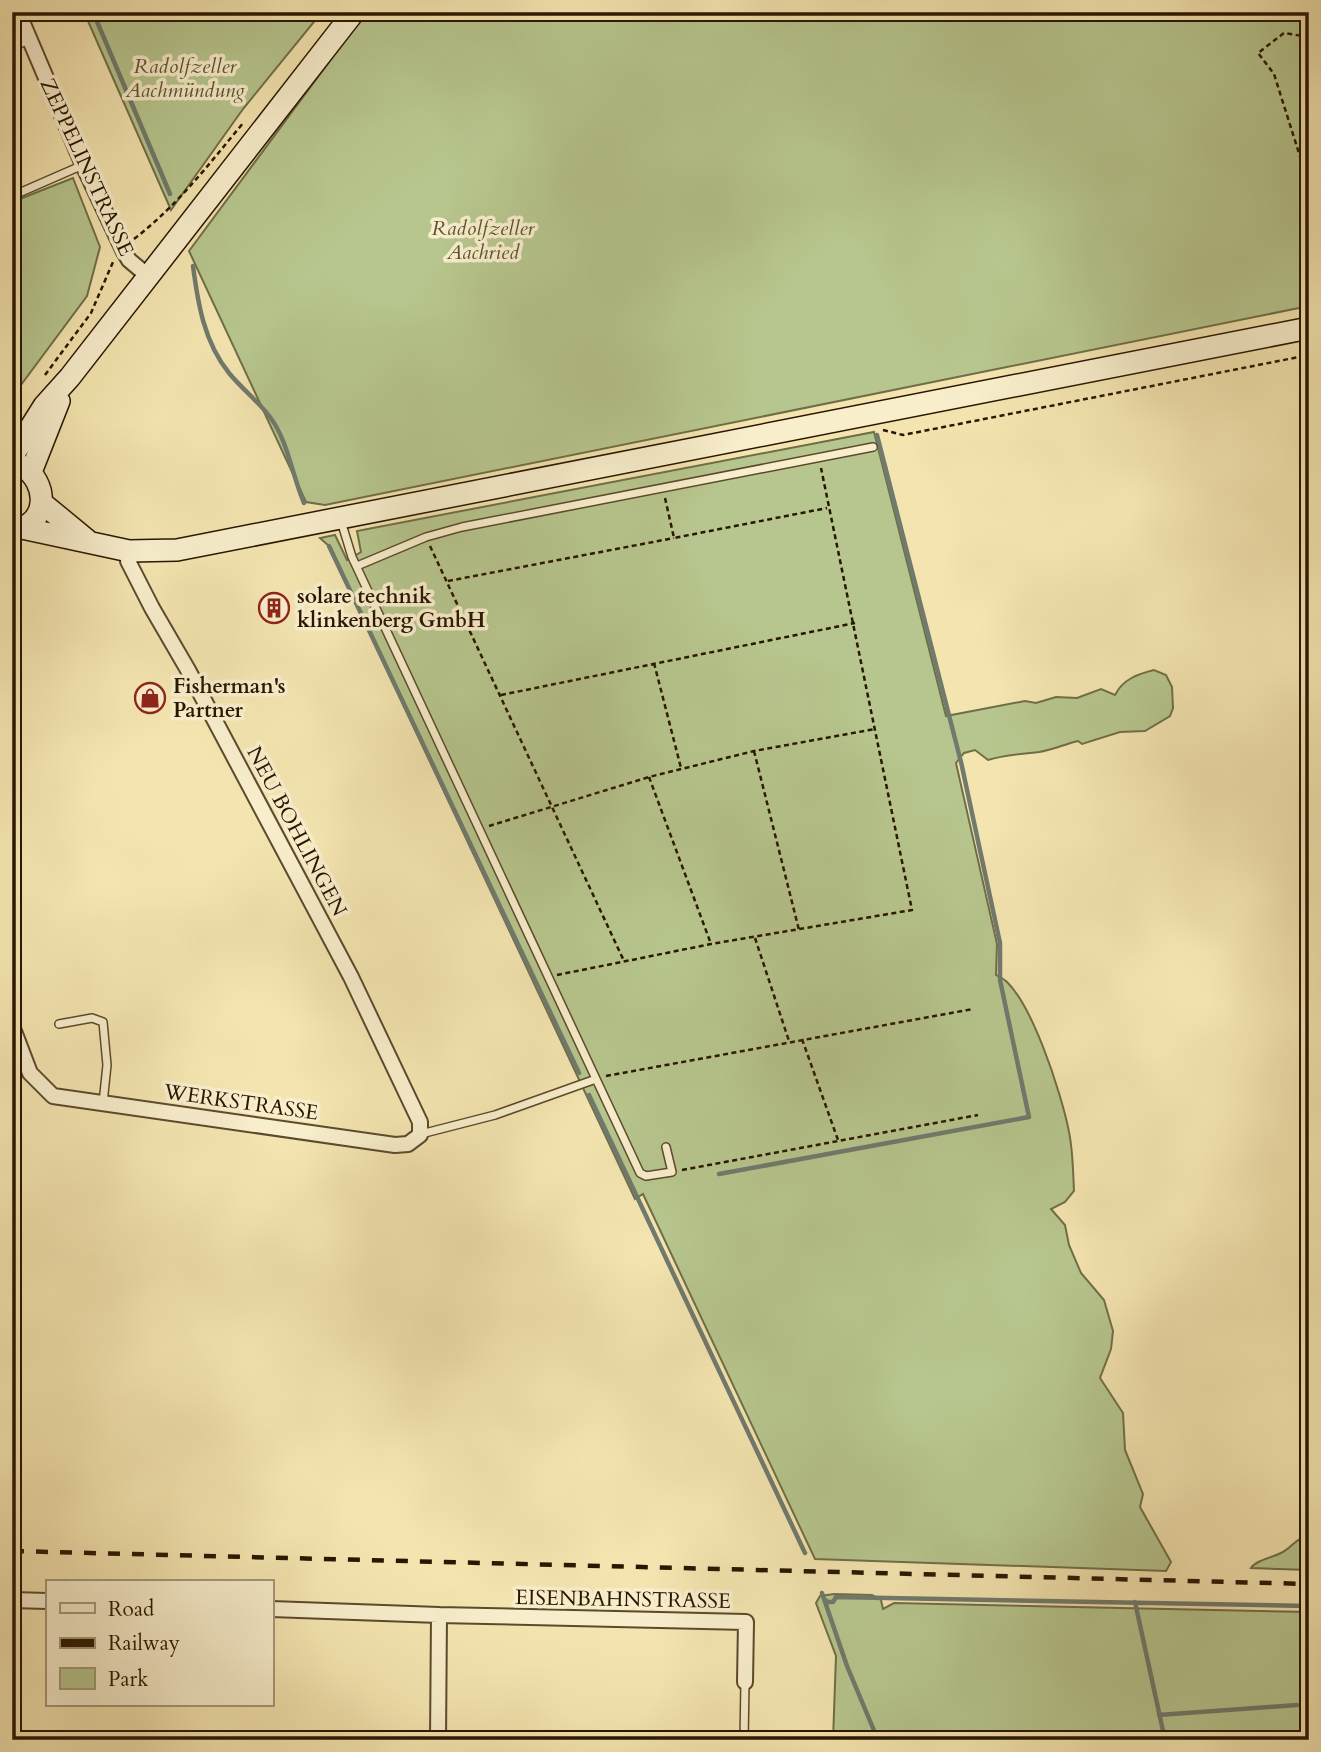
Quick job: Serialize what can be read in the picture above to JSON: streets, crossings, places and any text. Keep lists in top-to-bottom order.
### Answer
{
  "streets": {
    "main road": ["ZEPPELINSTRASSE"],
    "street": ["NEU BOHLINGEN", "WERKSTRASSE", "EISENBAHNSTRASSE"]
  },
  "crossings": [
    ["NEU BOHLINGEN", "WERKSTRASSE"]
  ],
  "parks": ["Radolfzeller Aachmündung", "Radolfzeller Aachried"],
  "places": {
    "building": ["solare technik klinkenberg GmbH"],
    "shop": ["Fisherman's Partner"]
  },
  "legend": ["Road", "Railway", "Park"]
}
